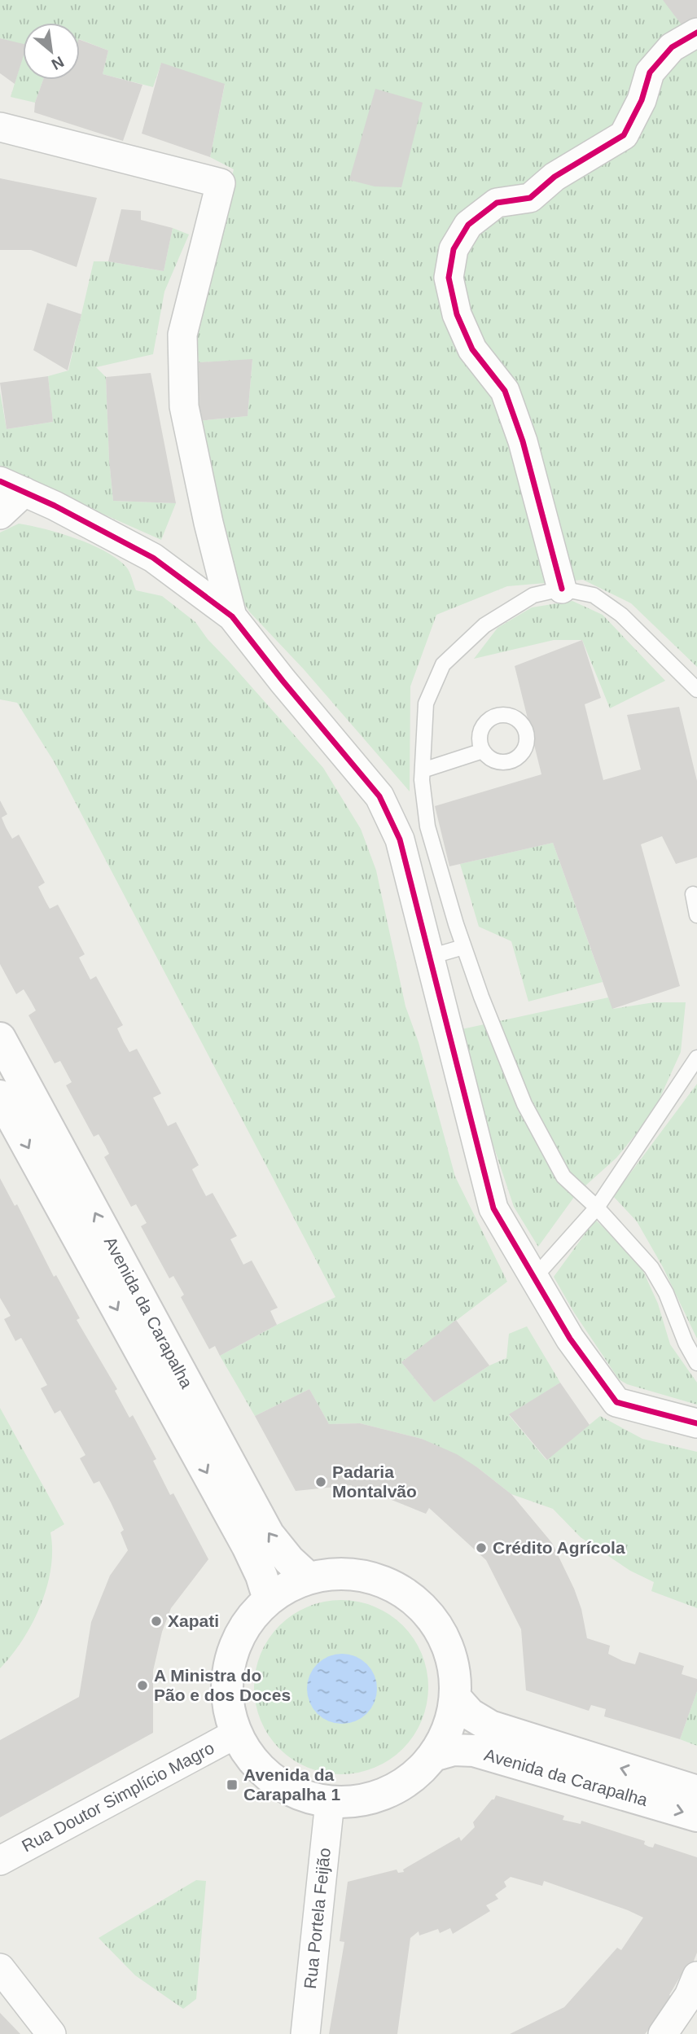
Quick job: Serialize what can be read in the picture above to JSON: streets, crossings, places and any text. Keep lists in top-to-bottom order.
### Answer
{
  "streets": {
    "main road": ["Avenida da Carapalha"],
    "street": ["Rua Doutor Simplício Magro", "Rua Portela Feijão"]
  },
  "places": {
    "other": [
      "Padaria Montalvão",
      "Crédito Agrícola",
      "Xapati",
      "A Ministra do Pão e dos Doces"
    ],
    "transit": ["Avenida da Carapalha 1"]
  },
  "north": "bottom right"
}
